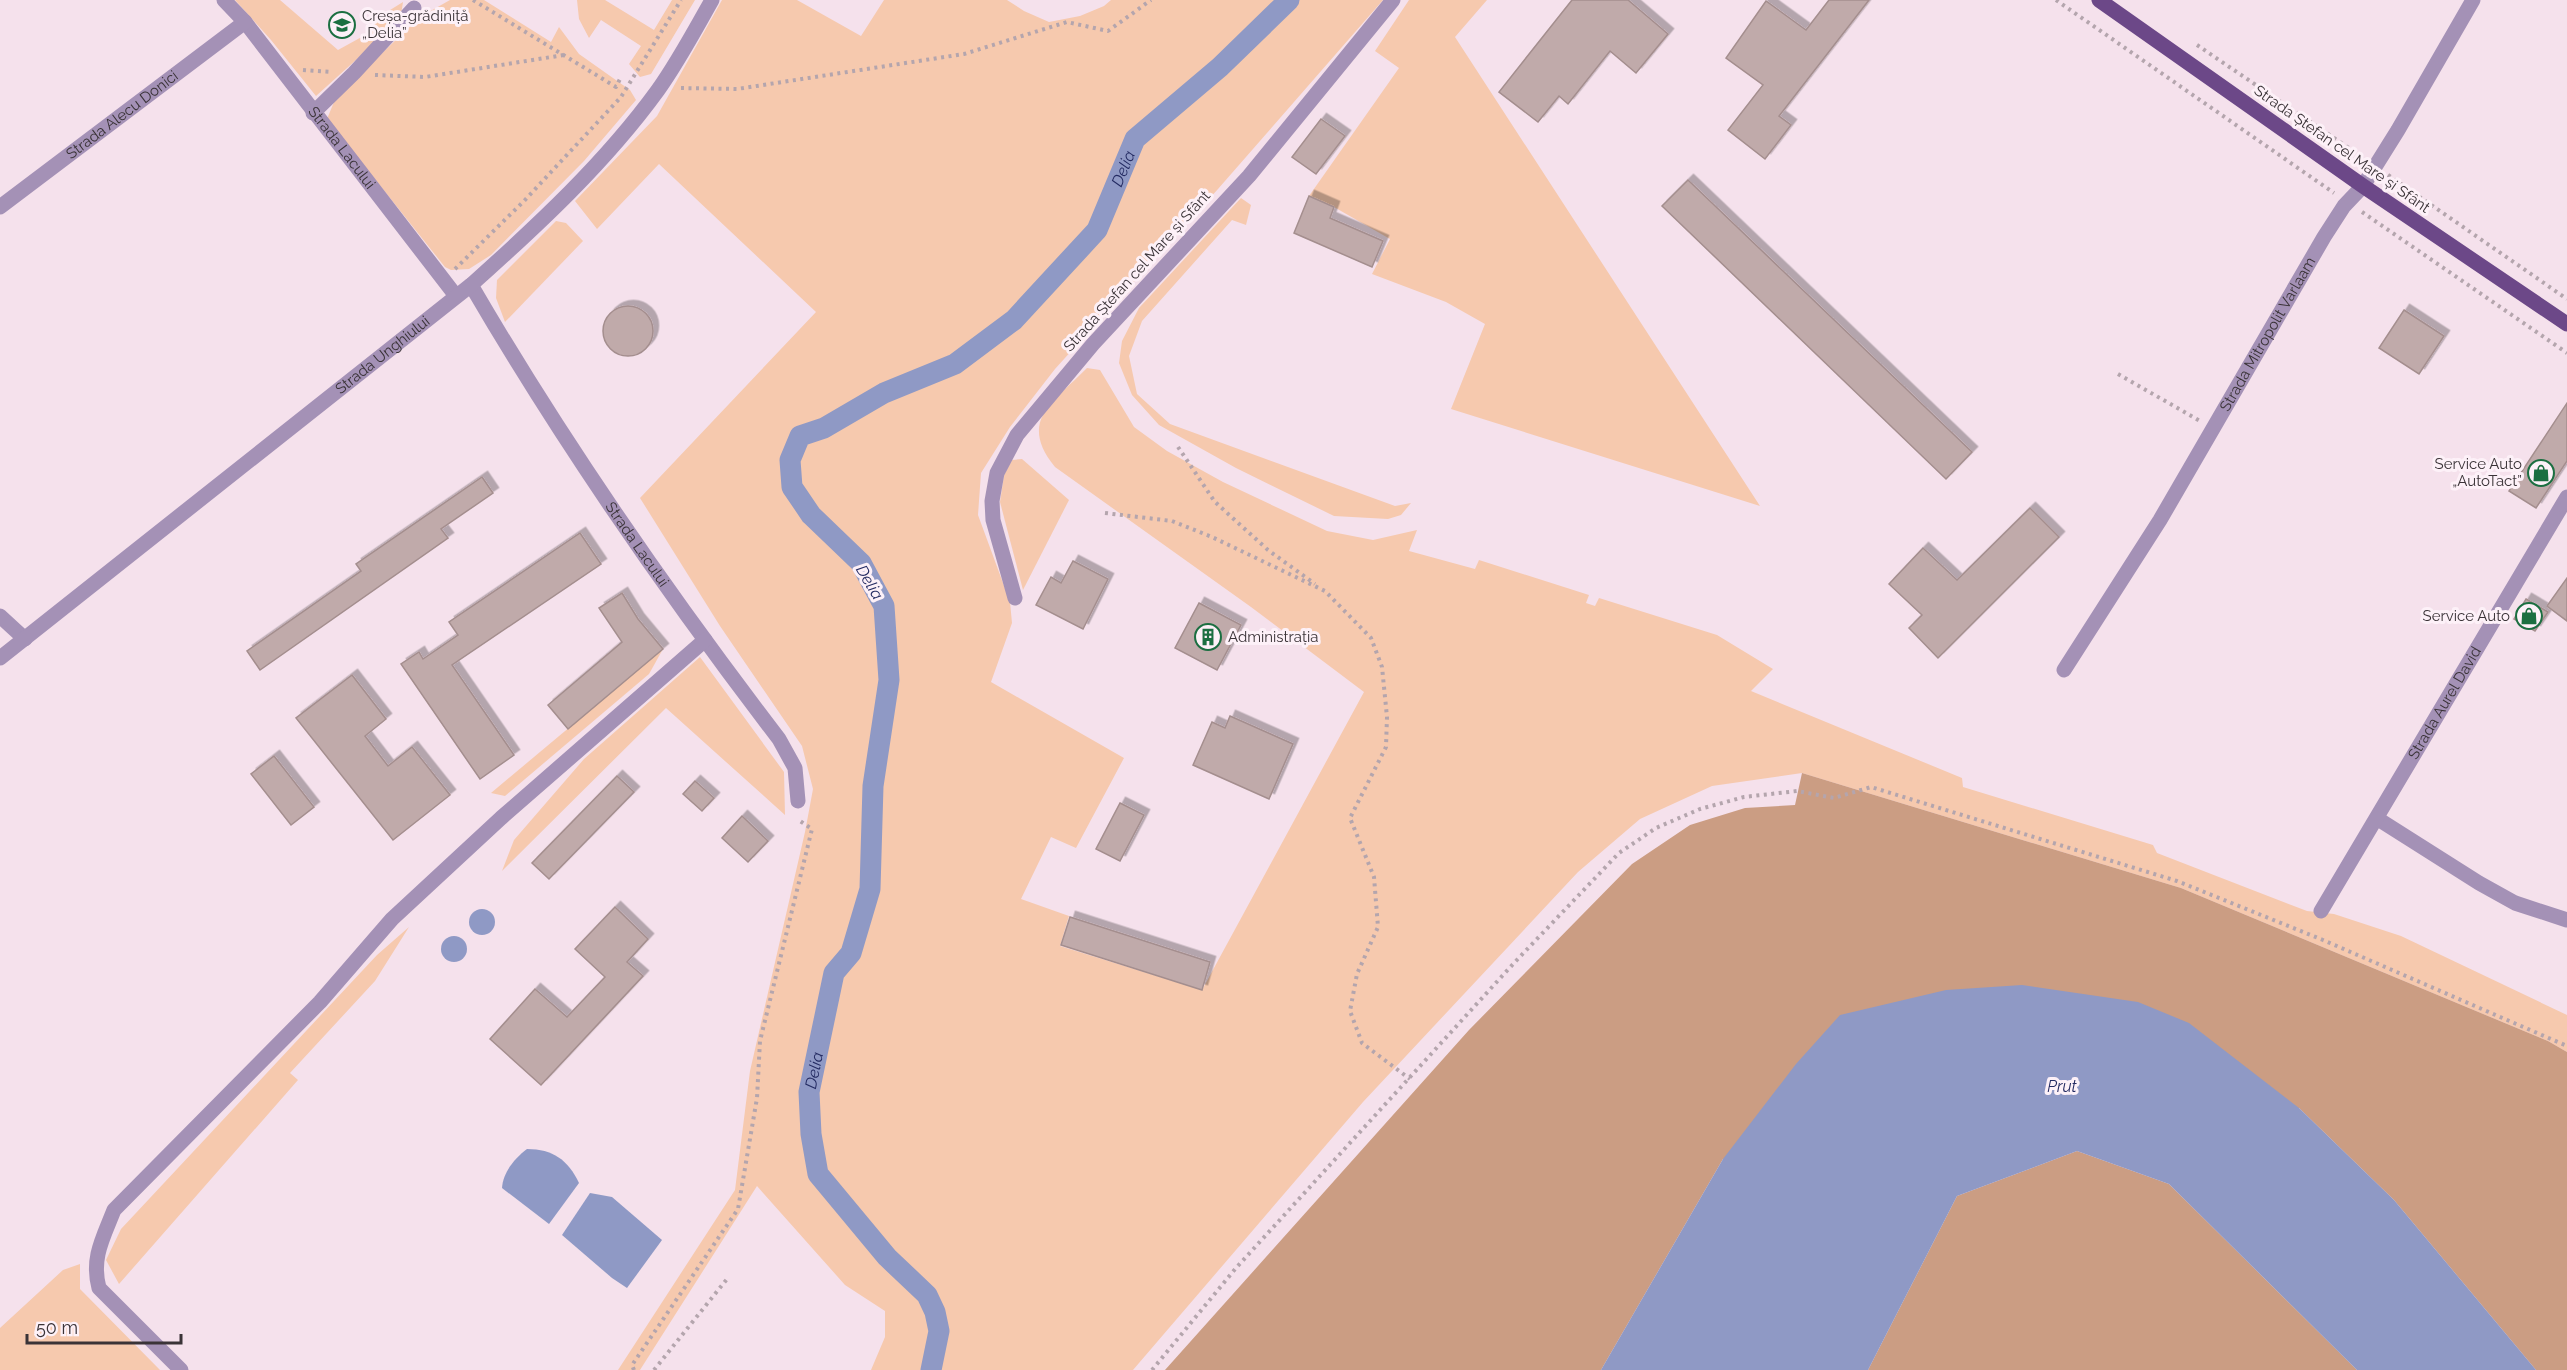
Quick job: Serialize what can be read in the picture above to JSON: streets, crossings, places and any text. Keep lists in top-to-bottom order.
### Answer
{
  "streets": {
    "main road": ["Strada Ștefan cel Mare și Sfânt"],
    "street": [
      "Strada Alecu Donici",
      "Strada Lacului",
      "Strada Mitropolit Varlaam",
      "Strada Unghiului",
      "Strada Aurel David"
    ]
  },
  "crossings": [
    ["Strada Alecu Donici", "Strada Lacului"],
    ["Strada Lacului", "Strada Unghiului"],
    ["Strada Ștefan cel Mare și Sfânt", "Strada Mitropolit Varlaam"]
  ],
  "water": ["Delia", "Prut"],
  "places": {
    "school or university": ["Creșa-grădiniță „Delia”"],
    "shop": ["Service Auto „AutoTact”", "Service Auto"],
    "building": ["Administrația"]
  },
  "scale_bar": "50 m"
}
